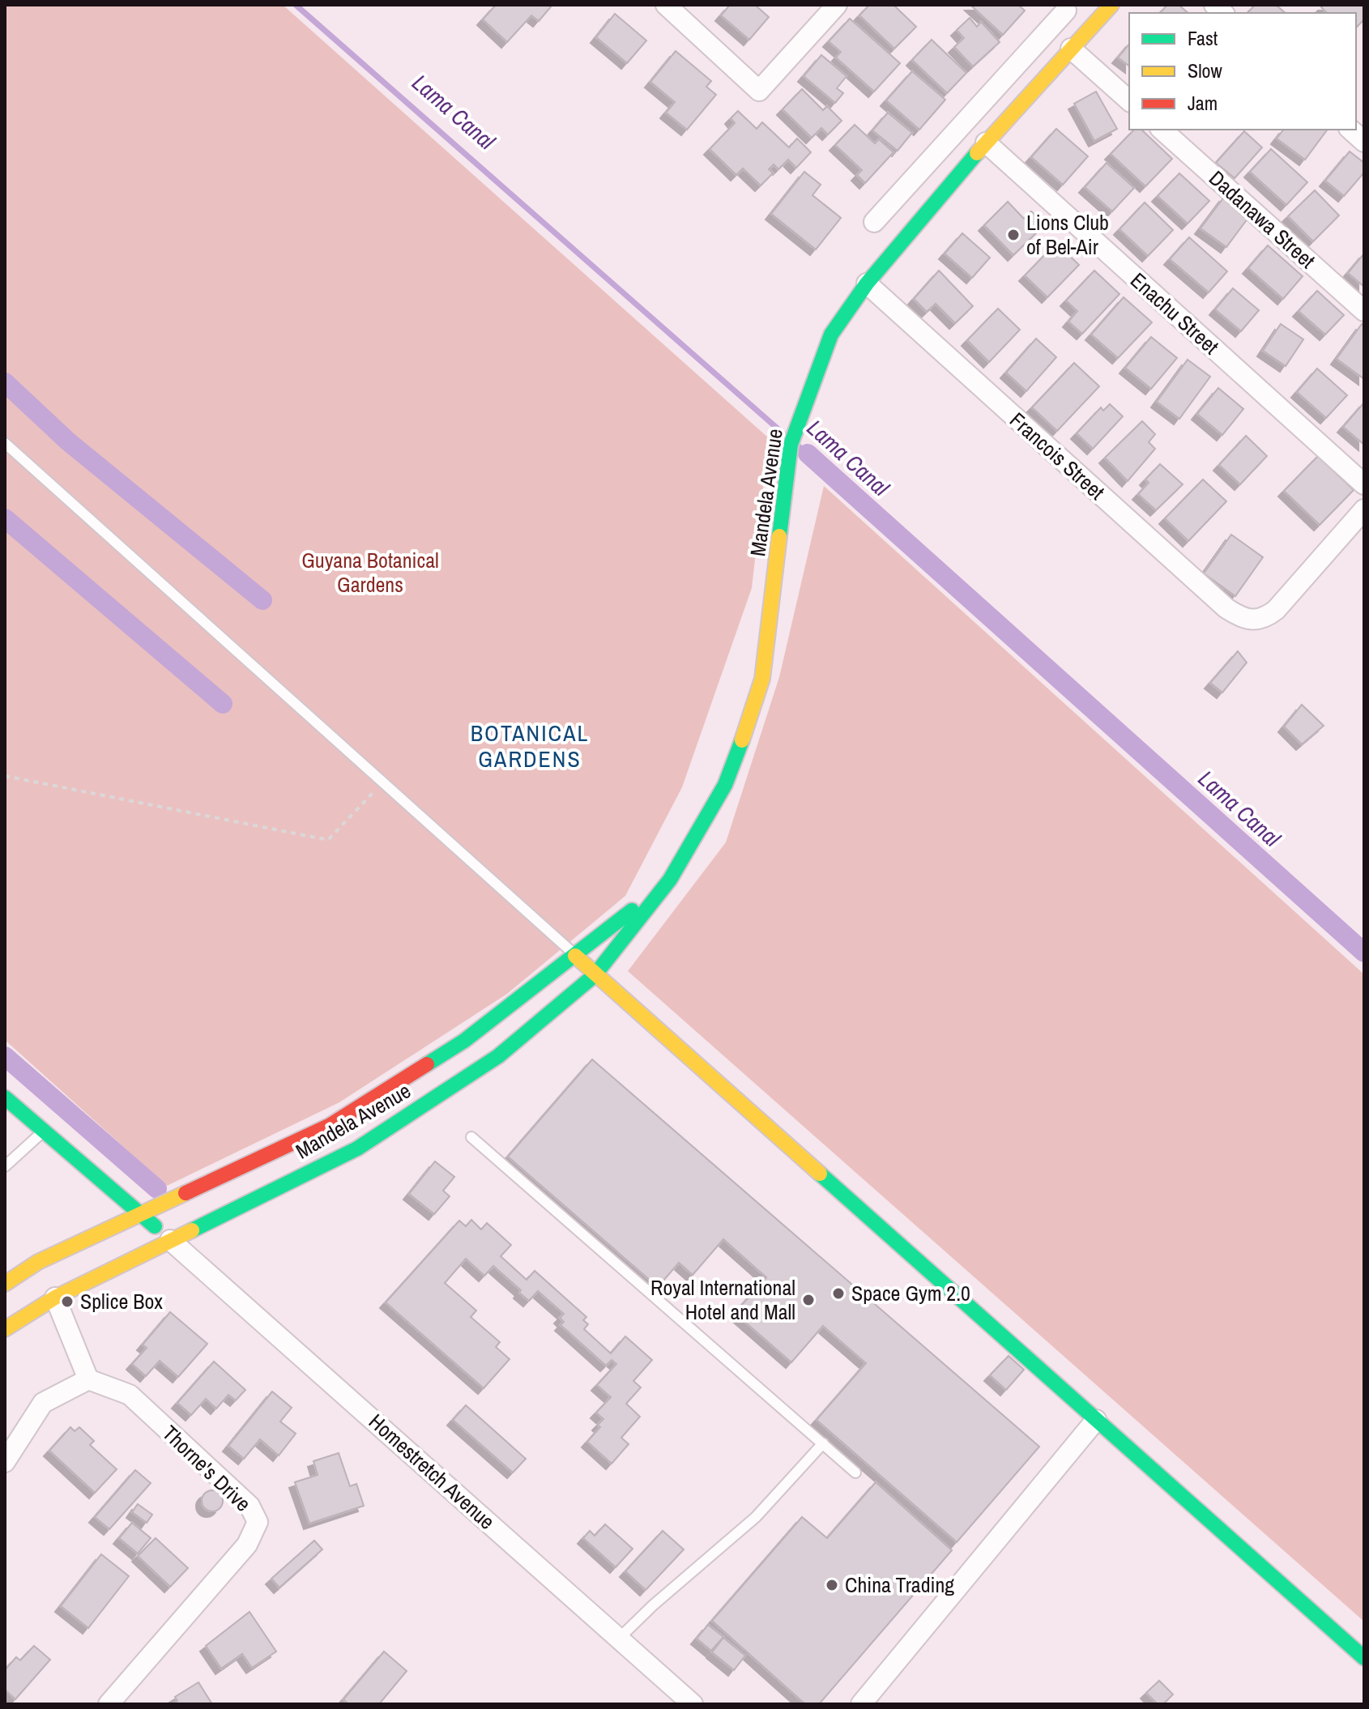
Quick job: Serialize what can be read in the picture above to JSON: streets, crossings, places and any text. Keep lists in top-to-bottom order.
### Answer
{
  "streets": {
    "main road": ["Mandela Avenue"],
    "street": [
      "Dadanawa Street",
      "Enachu Street",
      "Francois Street",
      "Thorne's Drive",
      "Homestretch Avenue"
    ]
  },
  "crossings": [
    ["Enachu Street", "Mandela Avenue"],
    ["Francois Street", "Mandela Avenue"],
    ["Mandela Avenue", "Homestretch Avenue"]
  ],
  "districts": ["BOTANICAL GARDENS"],
  "water": ["Lama Canal"],
  "parks": ["Guyana Botanical Gardens"],
  "places": [
    "Lions Club of Bel-Air",
    "Space Gym 2.0",
    "Royal International Hotel and Mall",
    "Splice Box",
    "China Trading"
  ],
  "legend": ["Fast", "Slow", "Jam"]
}
